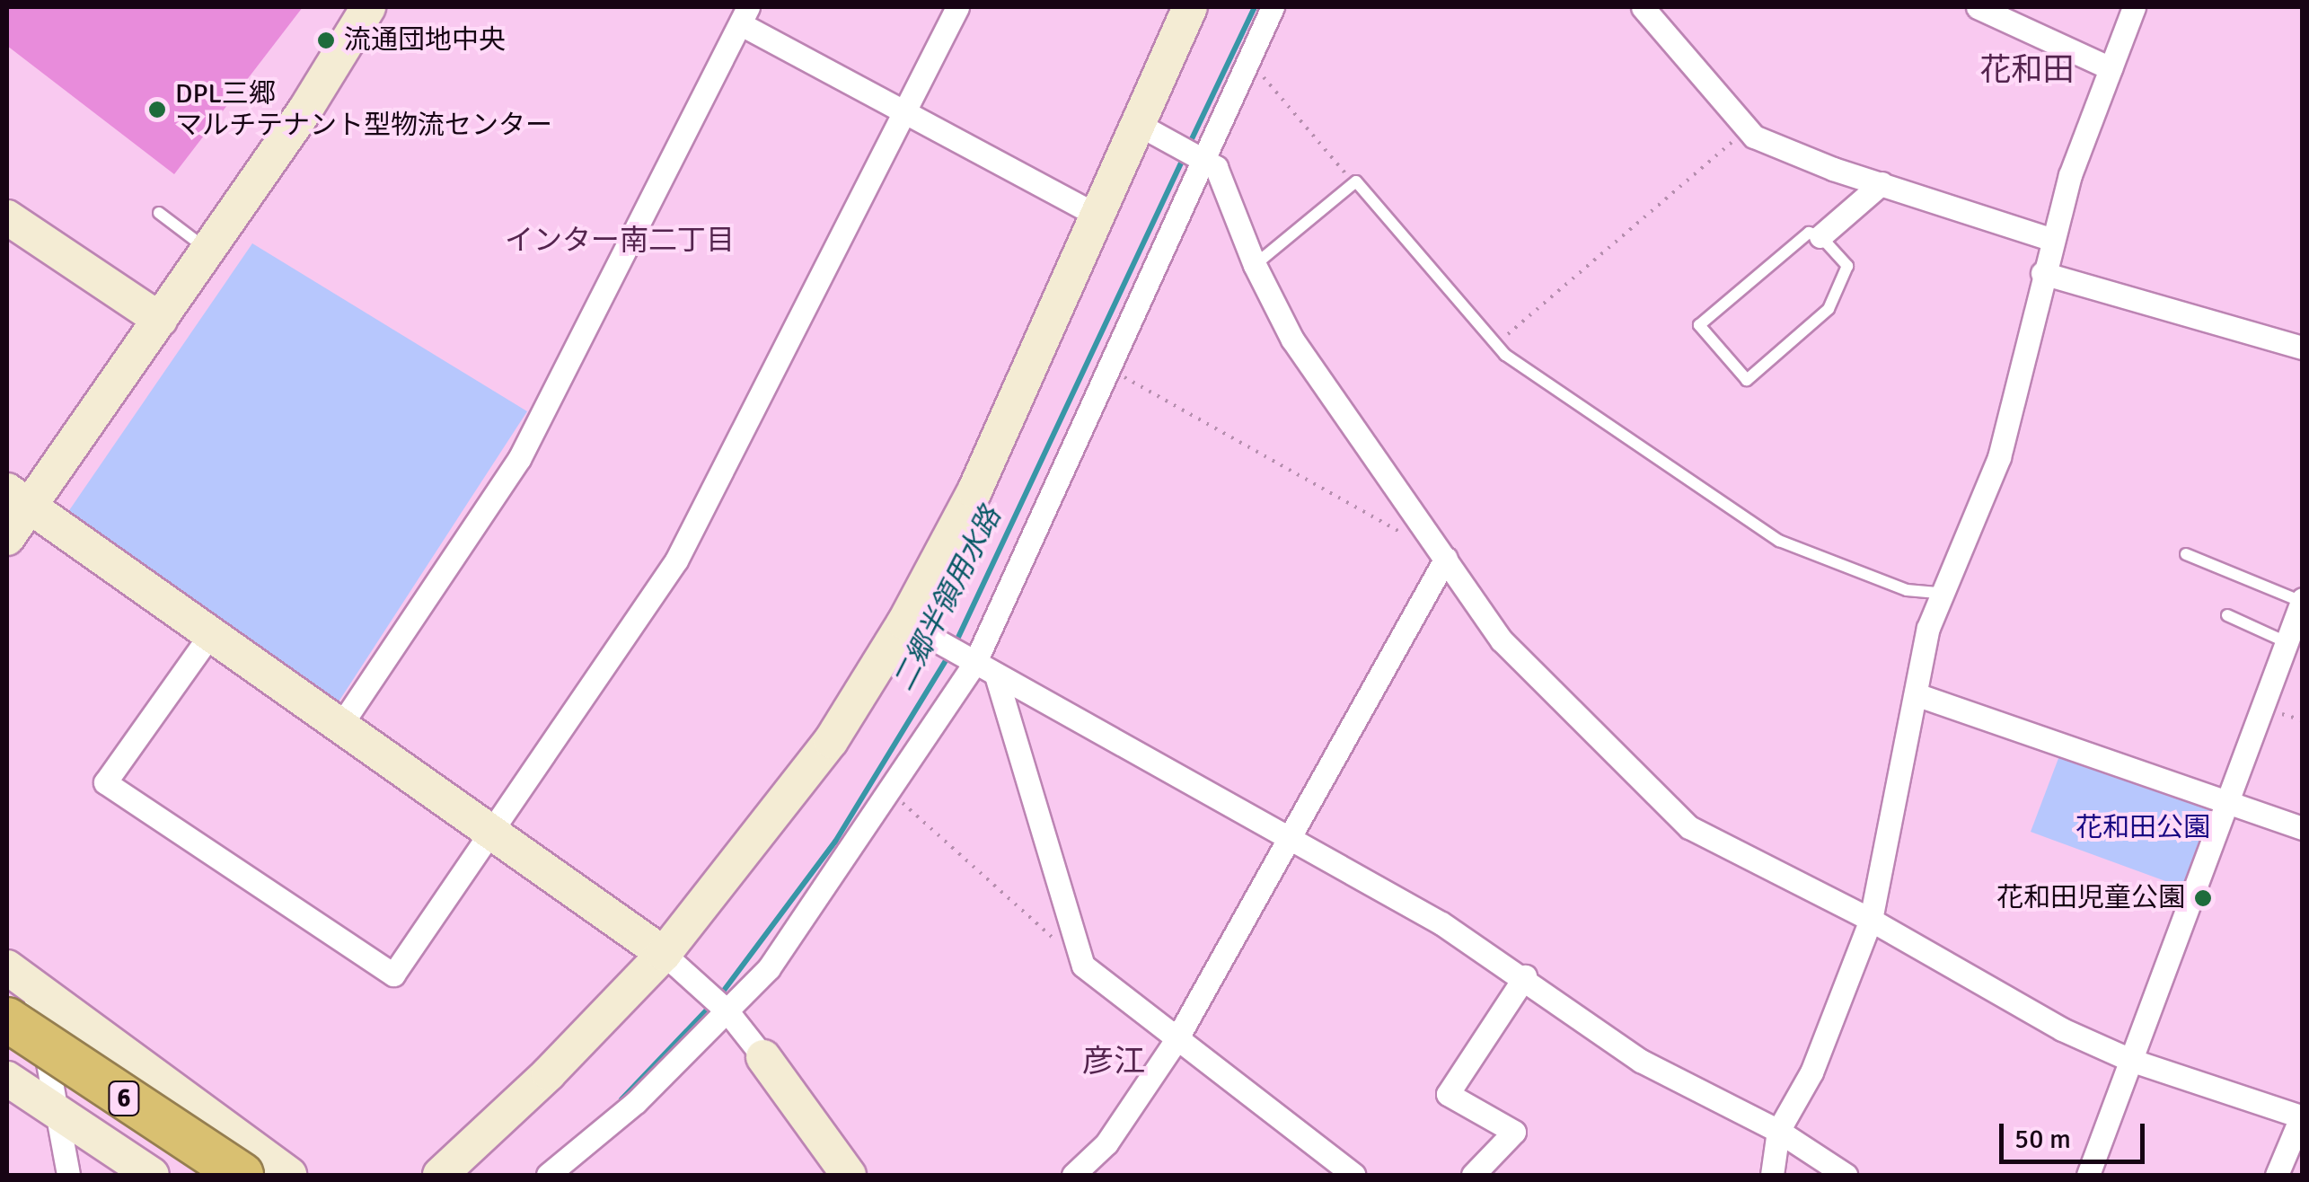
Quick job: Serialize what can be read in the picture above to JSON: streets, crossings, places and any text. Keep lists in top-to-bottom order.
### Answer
{
  "streets": {
    "highway": ["6"]
  },
  "districts": ["花和田", "インター南二丁目", "彦江"],
  "water": ["二郷半領用水路"],
  "parks": ["花和田公園"],
  "places": ["流通団地中央", "DPL三郷 マルチテナント型物流センター", "花和田児童公園"],
  "scale_bar": "50 m"
}
